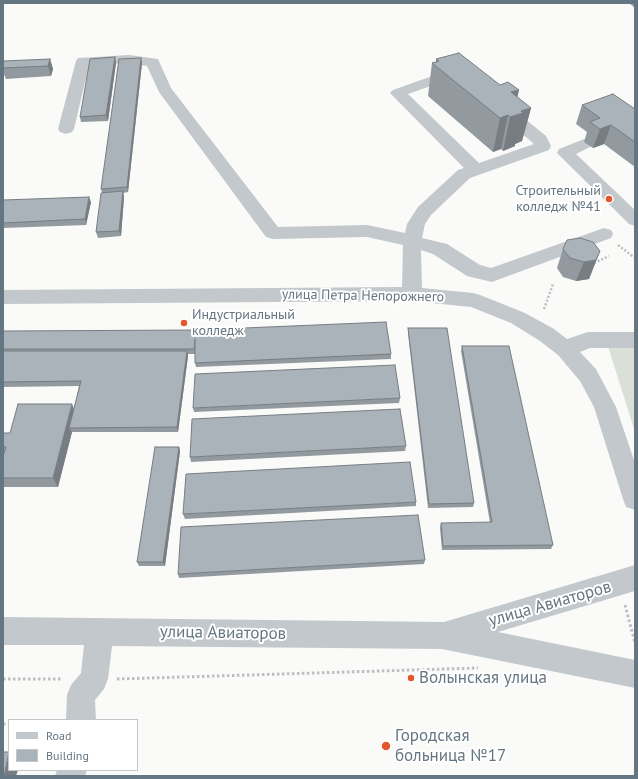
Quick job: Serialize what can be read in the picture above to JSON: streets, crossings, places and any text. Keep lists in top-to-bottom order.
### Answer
{
  "streets": {
    "street": ["улица Петра Непорожнего", "улица Авиаторов"]
  },
  "places": [
    "Строительный колледж №41",
    "Индустриальный колледж",
    "Волынская улица",
    "Городская больница №17"
  ],
  "legend": ["Road", "Building"]
}
